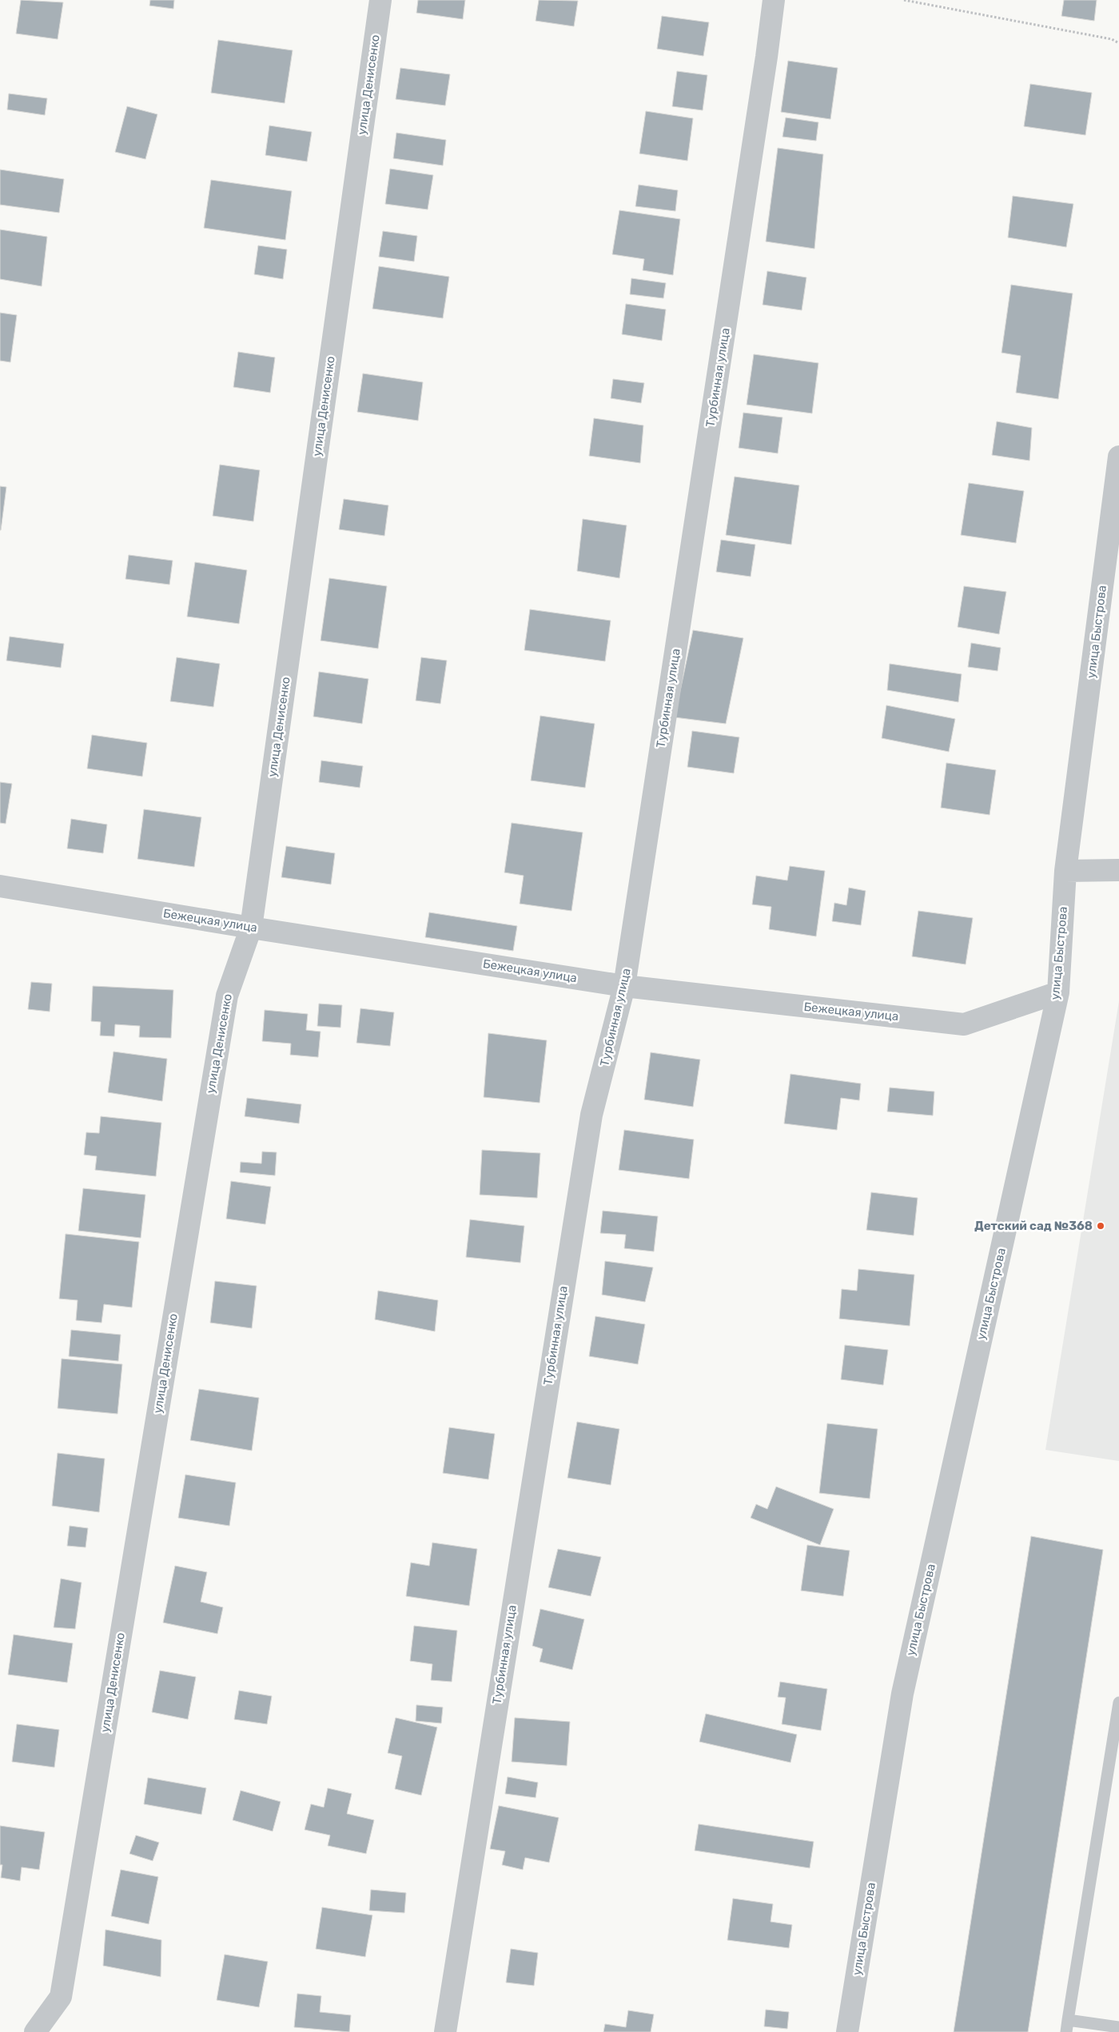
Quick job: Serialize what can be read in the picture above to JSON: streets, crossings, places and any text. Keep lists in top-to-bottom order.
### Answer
{
  "streets": {
    "street": [
      "улица Денисенко",
      "Турбинная улица",
      "улица Быстрова",
      "Бежецкая улица"
    ]
  },
  "crossings": [
    ["улица Денисенко", "Бежецкая улица"],
    ["Турбинная улица", "Бежецкая улица"],
    ["улица Быстрова", "Бежецкая улица"]
  ],
  "places": ["Детский сад №368"]
}
